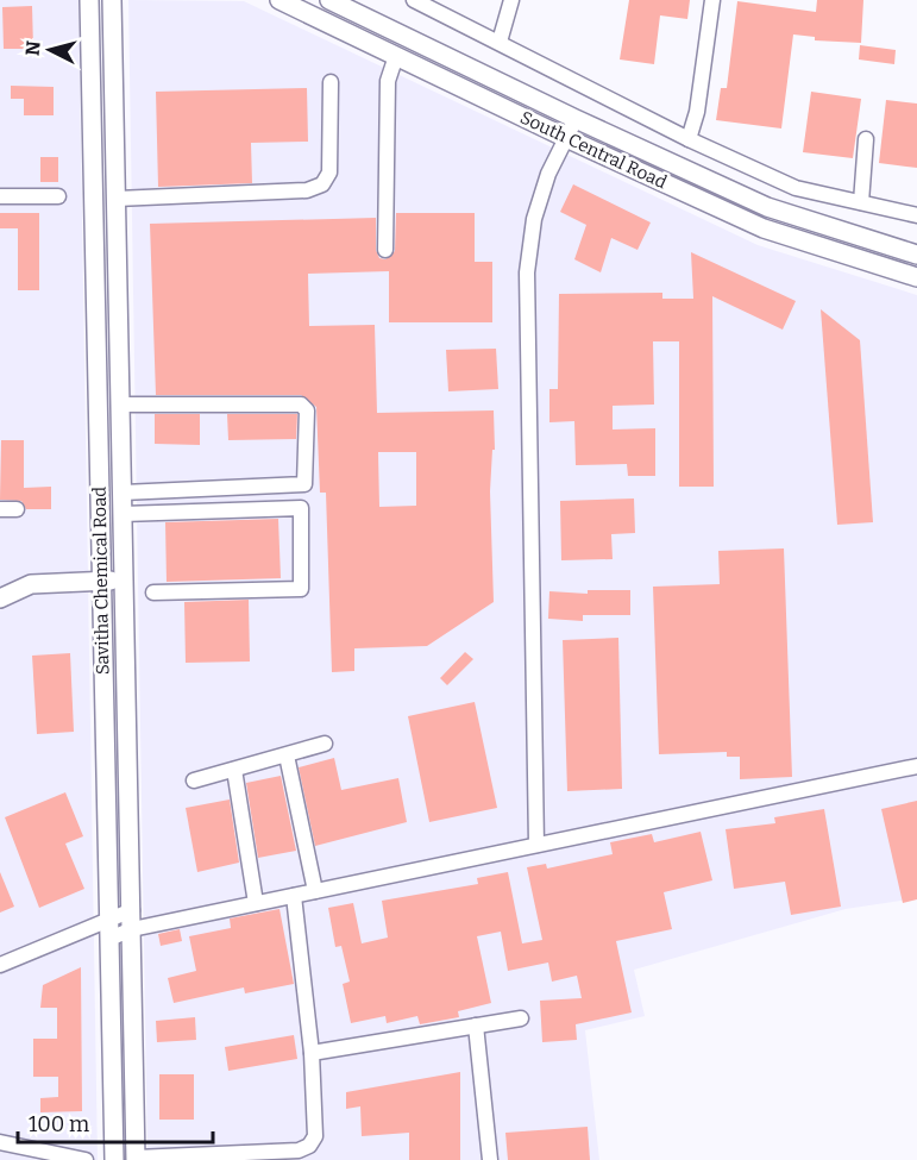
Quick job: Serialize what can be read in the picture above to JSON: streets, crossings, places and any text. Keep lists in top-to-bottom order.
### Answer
{
  "streets": {
    "main road": ["South Central Road", "Savitha Chemical Road"]
  },
  "scale_bar": "100 m",
  "north": "left"
}
